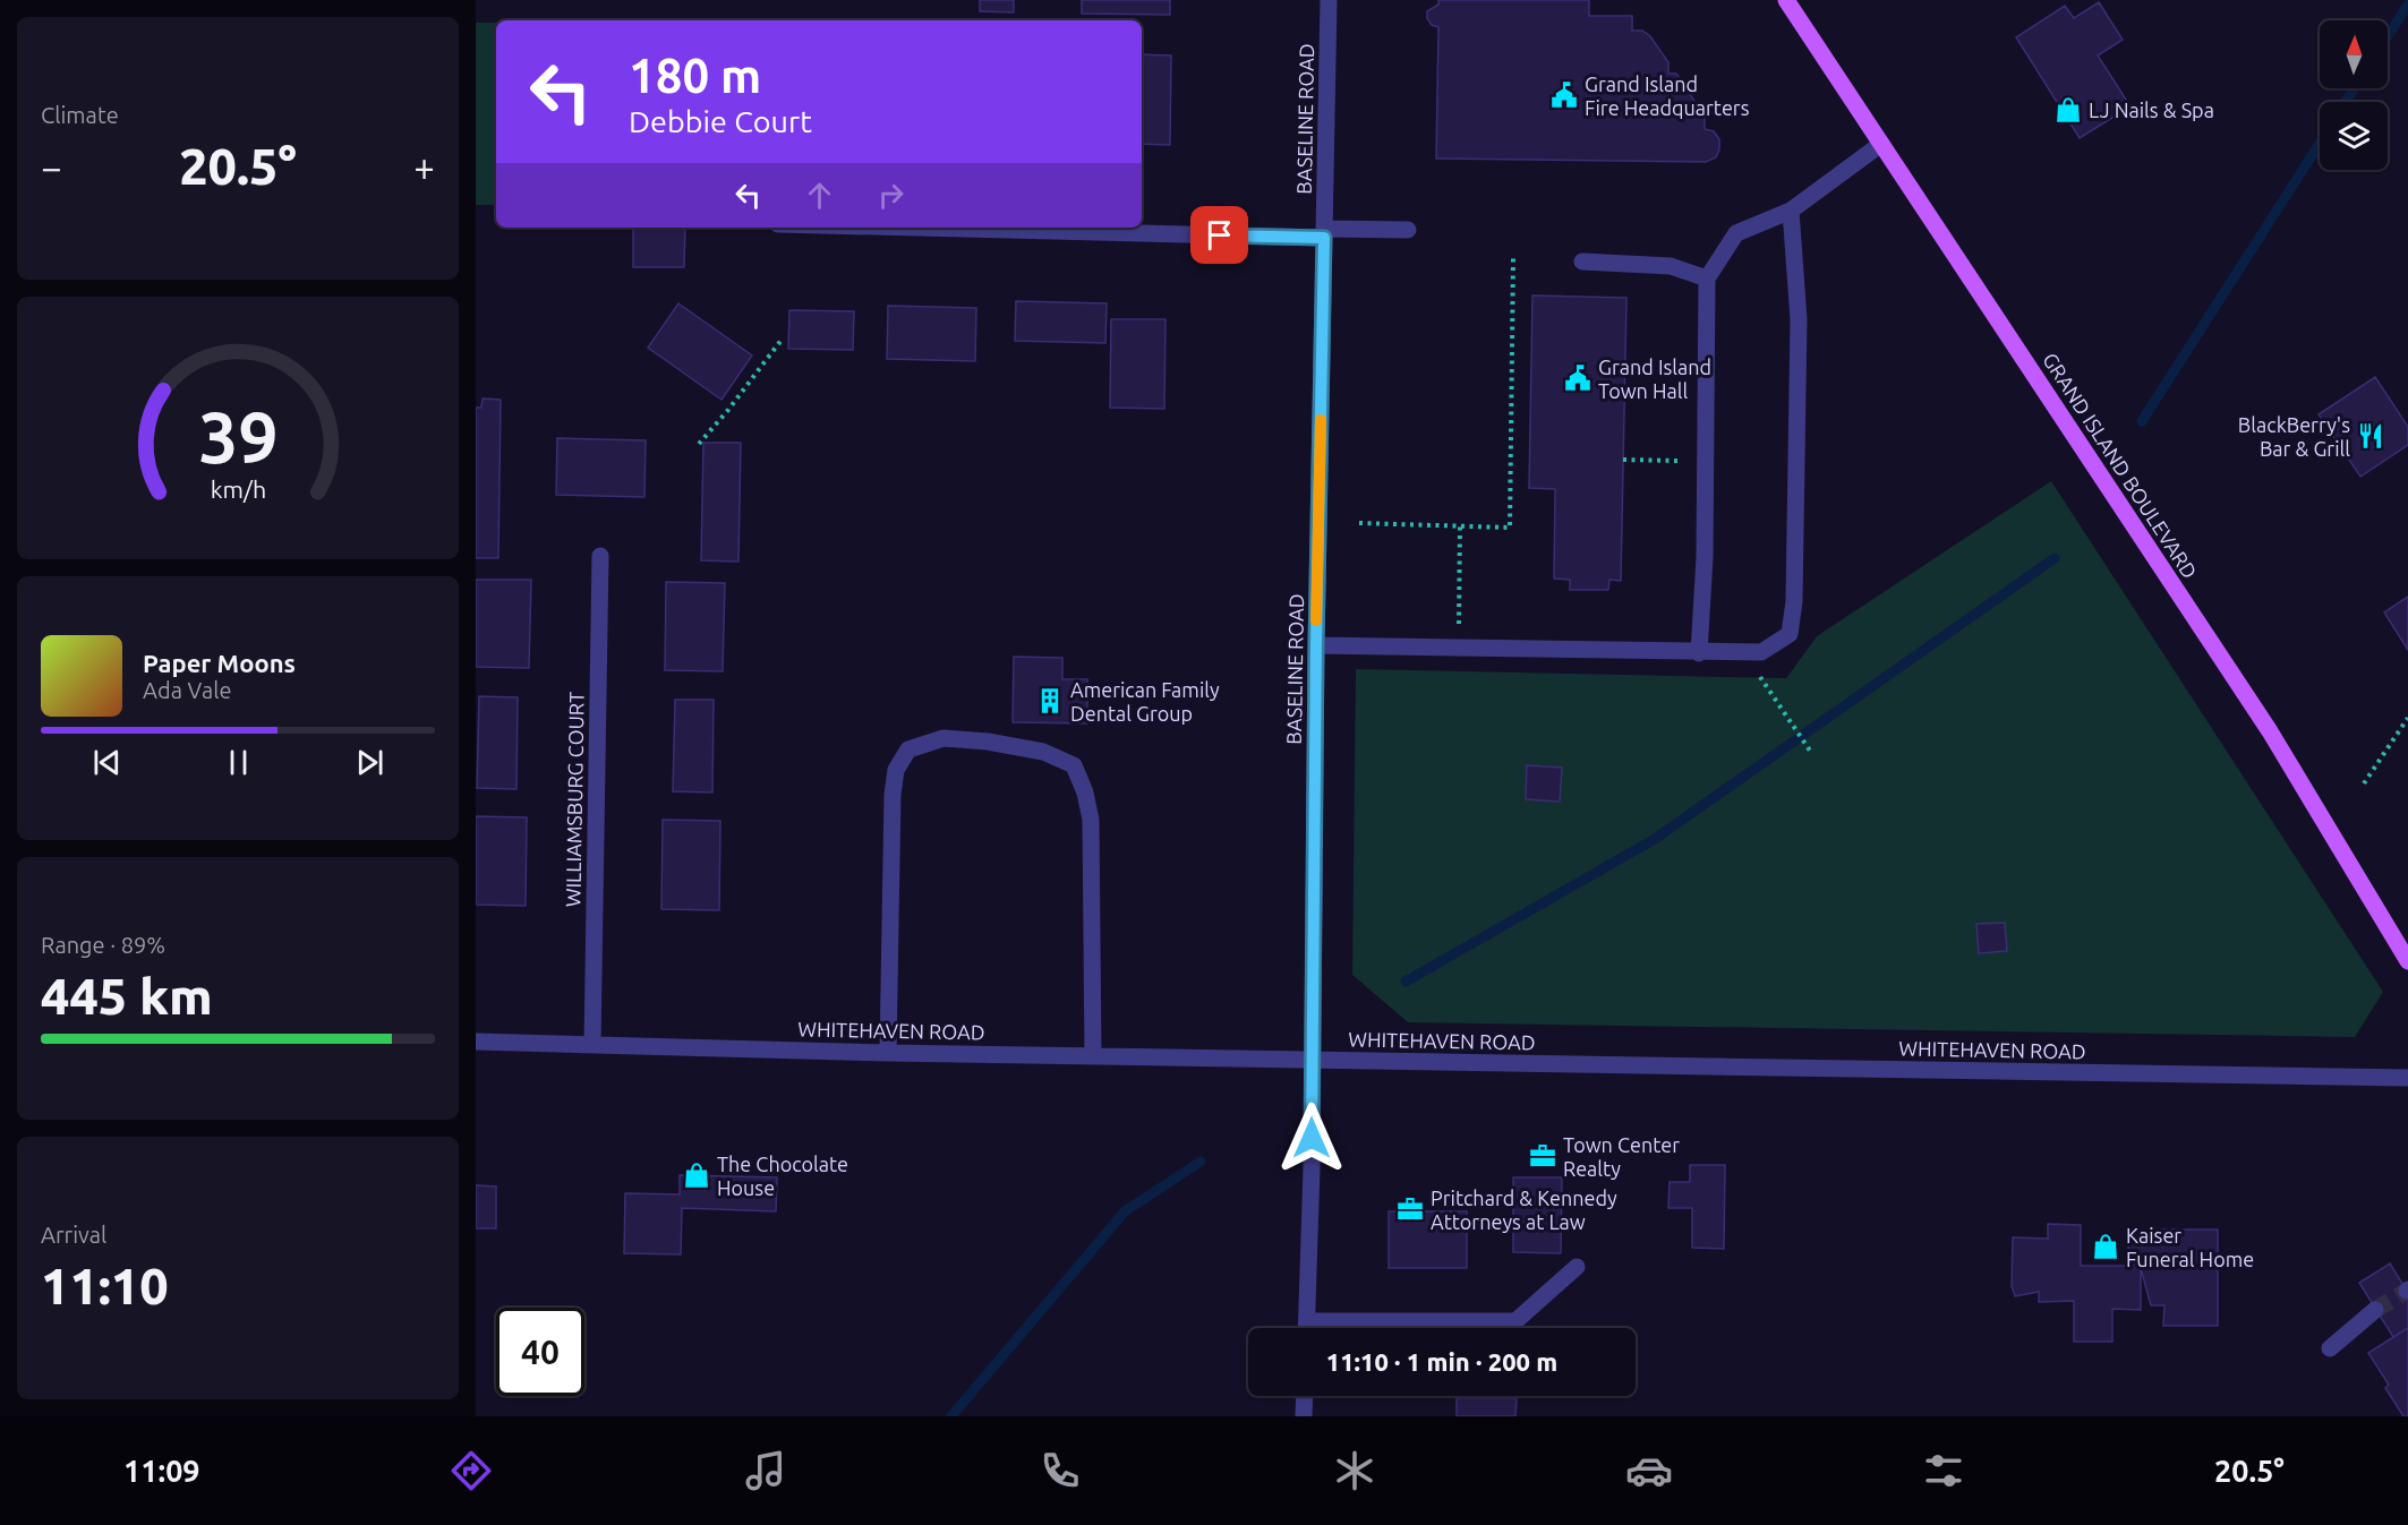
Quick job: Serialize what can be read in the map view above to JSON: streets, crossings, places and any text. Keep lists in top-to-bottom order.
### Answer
{
  "streets": {
    "main road": ["GRAND ISLAND BOULEVARD"],
    "street": ["BASELINE ROAD", "WILLIAMSBURG COURT", "WHITEHAVEN ROAD"]
  },
  "crossings": [
    ["BASELINE ROAD", "WHITEHAVEN ROAD"],
    ["WILLIAMSBURG COURT", "WHITEHAVEN ROAD"]
  ],
  "places": {
    "public building": ["Grand Island Fire Headquarters", "Grand Island Town Hall"],
    "shop": ["LJ Nails & Spa", "The Chocolate House", "Kaiser Funeral Home"],
    "restaurant": ["BlackBerry's Bar & Grill"],
    "building": ["American Family Dental Group"],
    "office": ["Town Center Realty", "Pritchard & Kennedy Attorneys at Law"]
  },
  "north": "top",
  "page": {
    "tile": [
      "Climate",
      ["Range · 89%", "445 km"],
      ["Arrival", "11:10"]
    ],
    "turn": ["180 m", "Debbie Court"],
    "heat": ["−", "20.5°", "+"],
    "song": ["Paper Moons", "Ada Vale"],
    "limit": "40",
    "trip": "11:10 · 1 min · 200 m",
    "tabs": ["11:09", "20.5°"],
    "gauge": ["39", "km/h"]
  }
}
